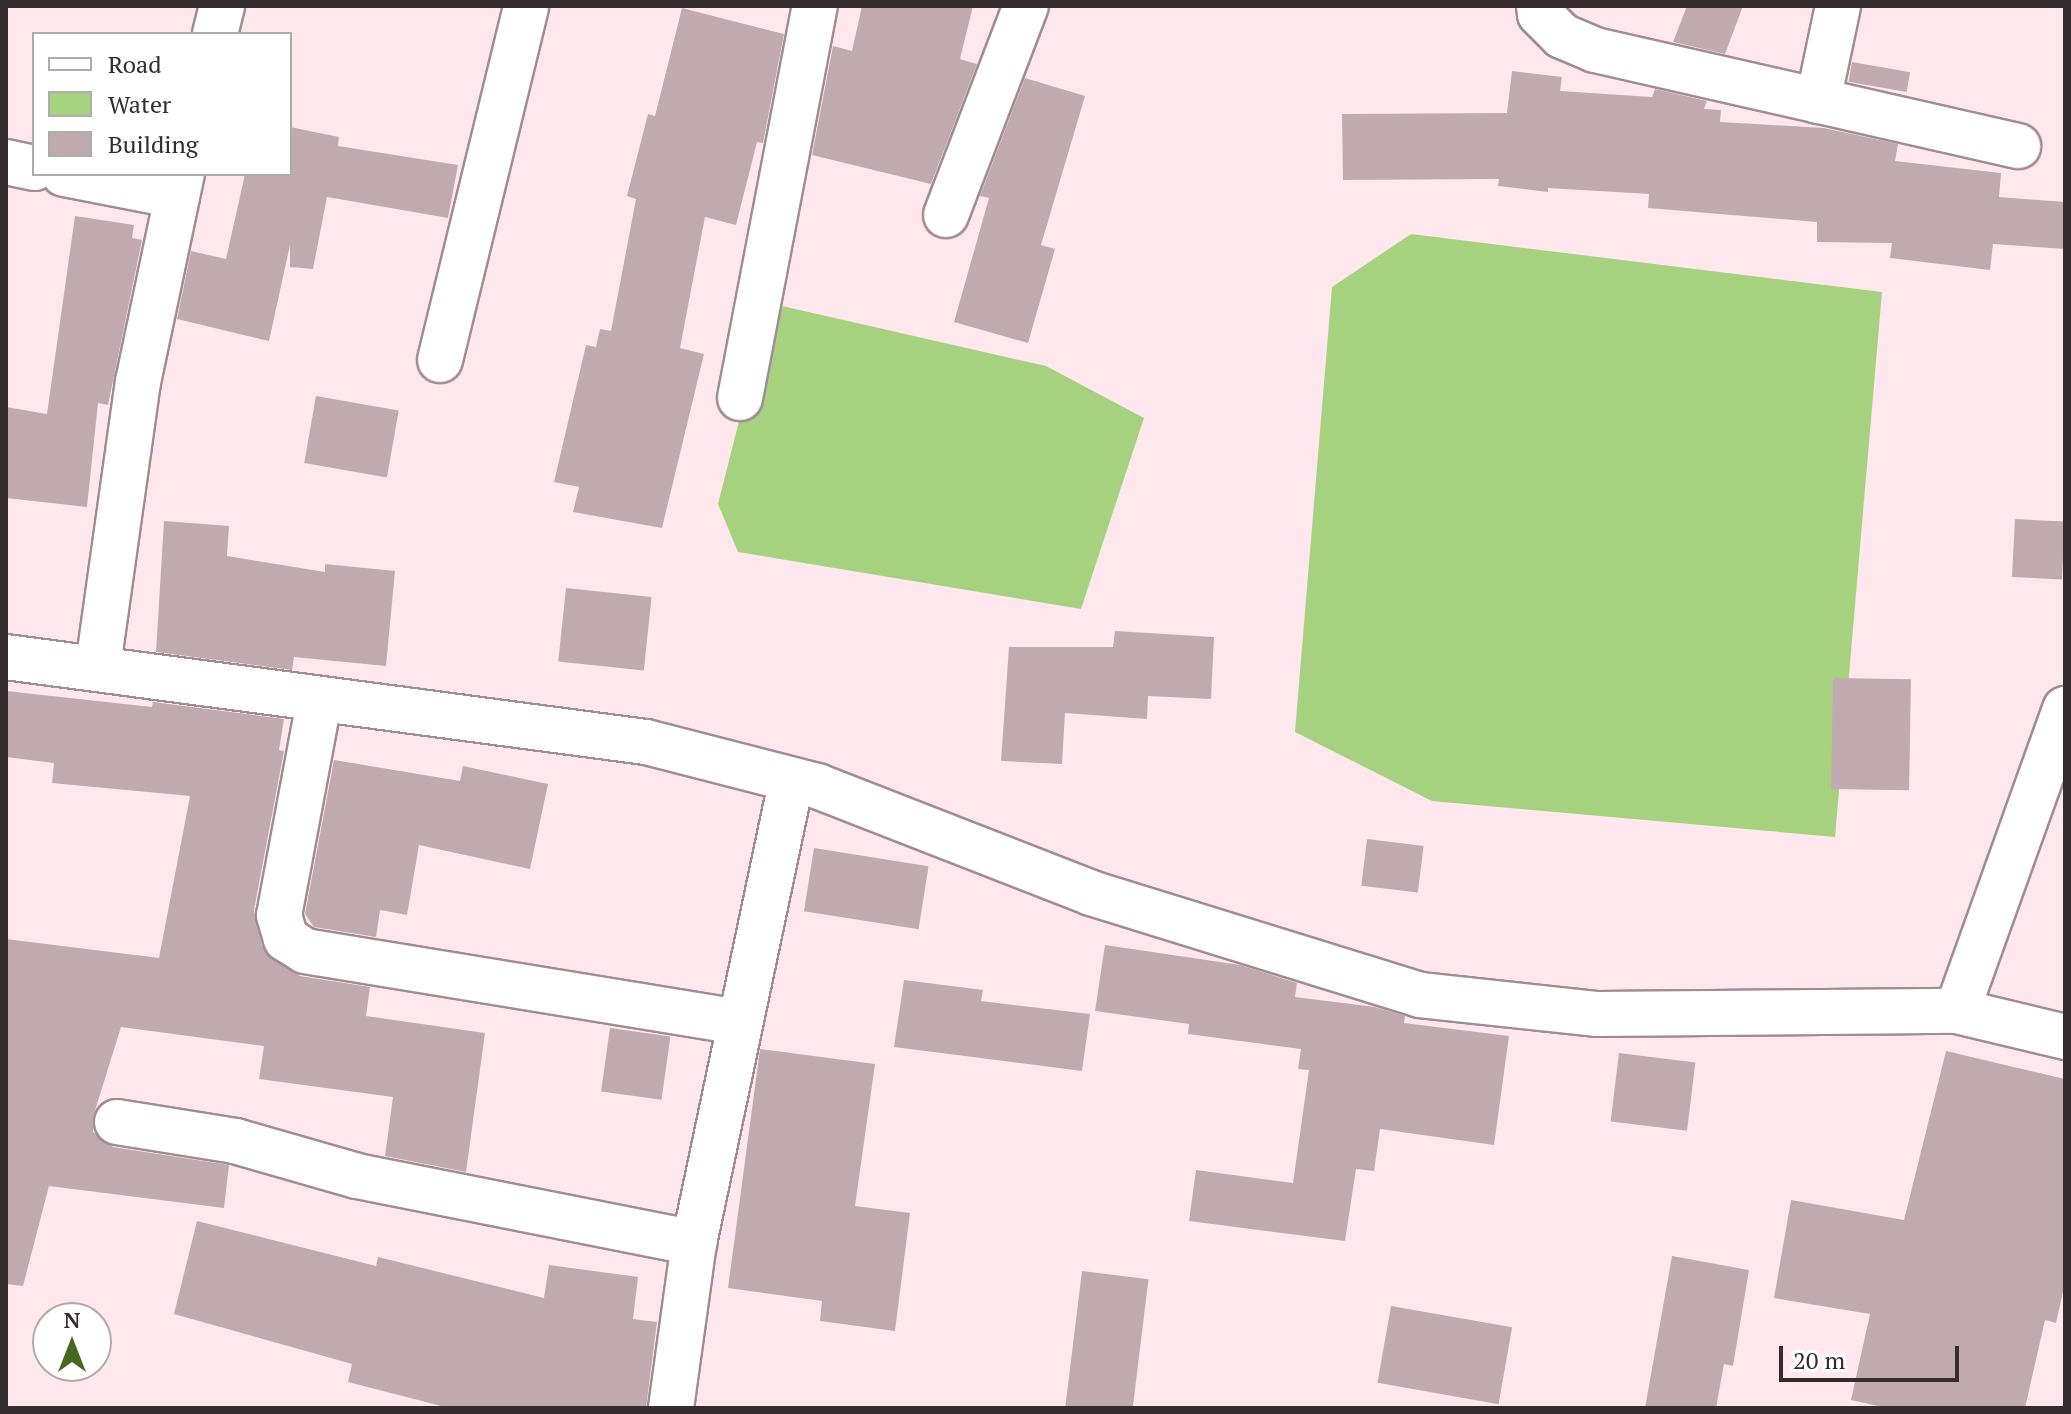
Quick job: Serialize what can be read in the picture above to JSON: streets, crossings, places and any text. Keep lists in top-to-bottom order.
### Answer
{
  "legend": ["Road", "Water", "Building"],
  "scale_bar": "20 m",
  "north": "top"
}
